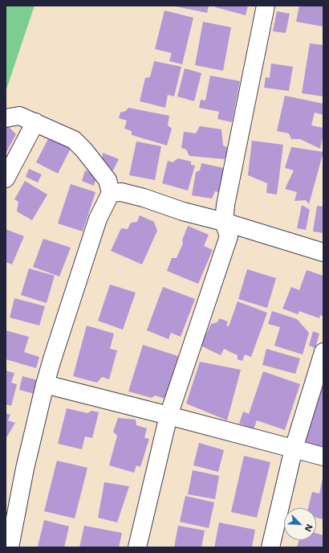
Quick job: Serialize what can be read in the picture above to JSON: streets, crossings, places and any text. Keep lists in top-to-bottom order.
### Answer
{
  "north": "bottom right"
}
